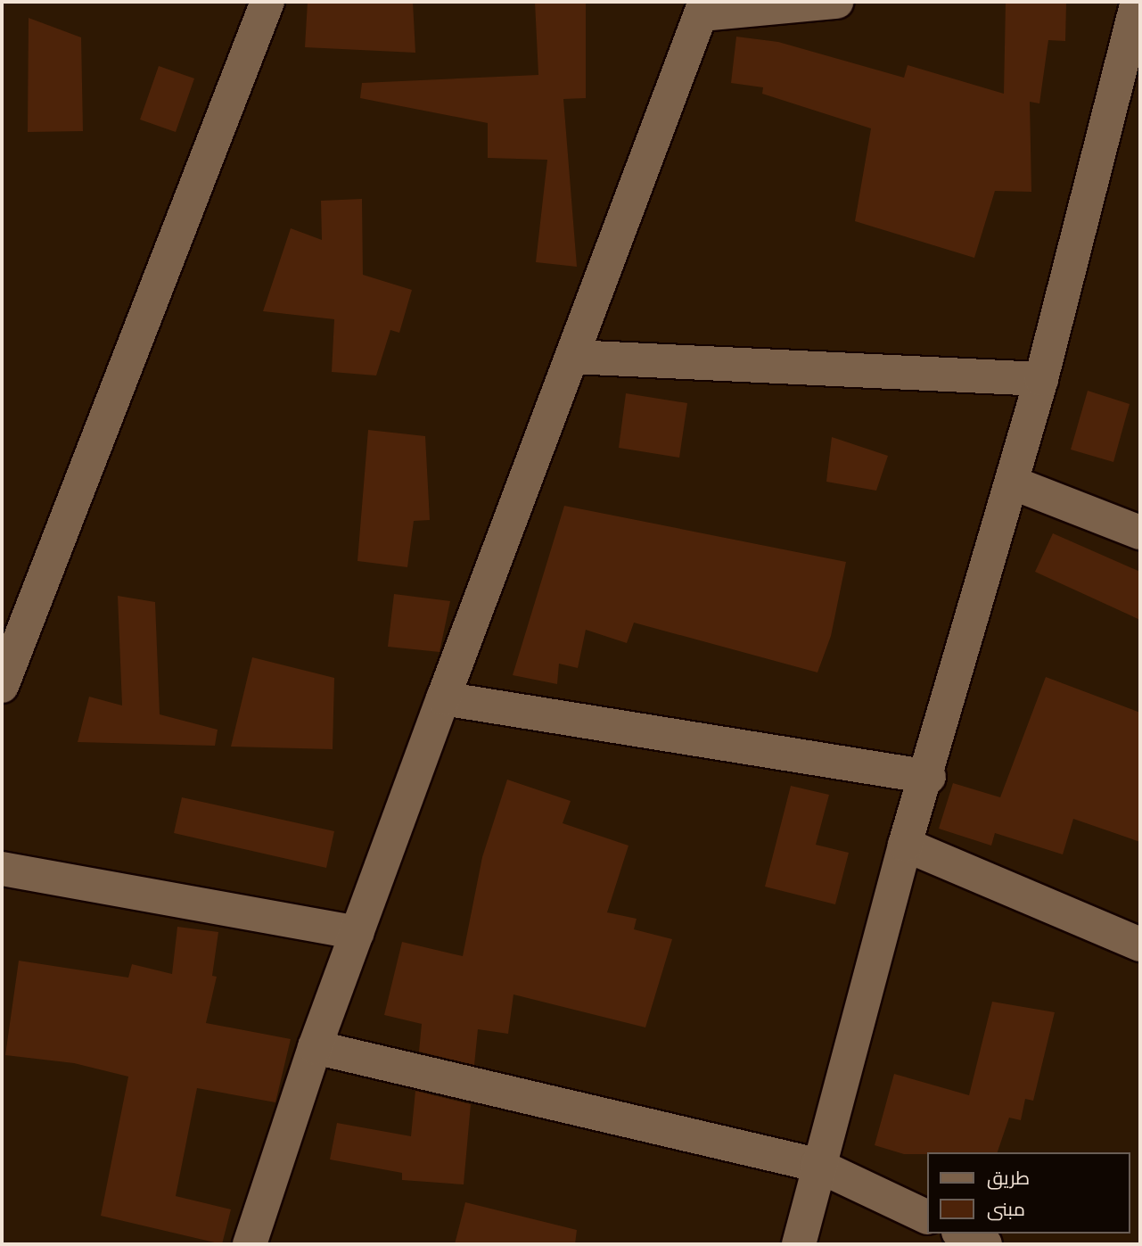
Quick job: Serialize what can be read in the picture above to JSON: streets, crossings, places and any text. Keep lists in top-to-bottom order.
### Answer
{
  "legend": ["طريق", "مبنى"]
}
